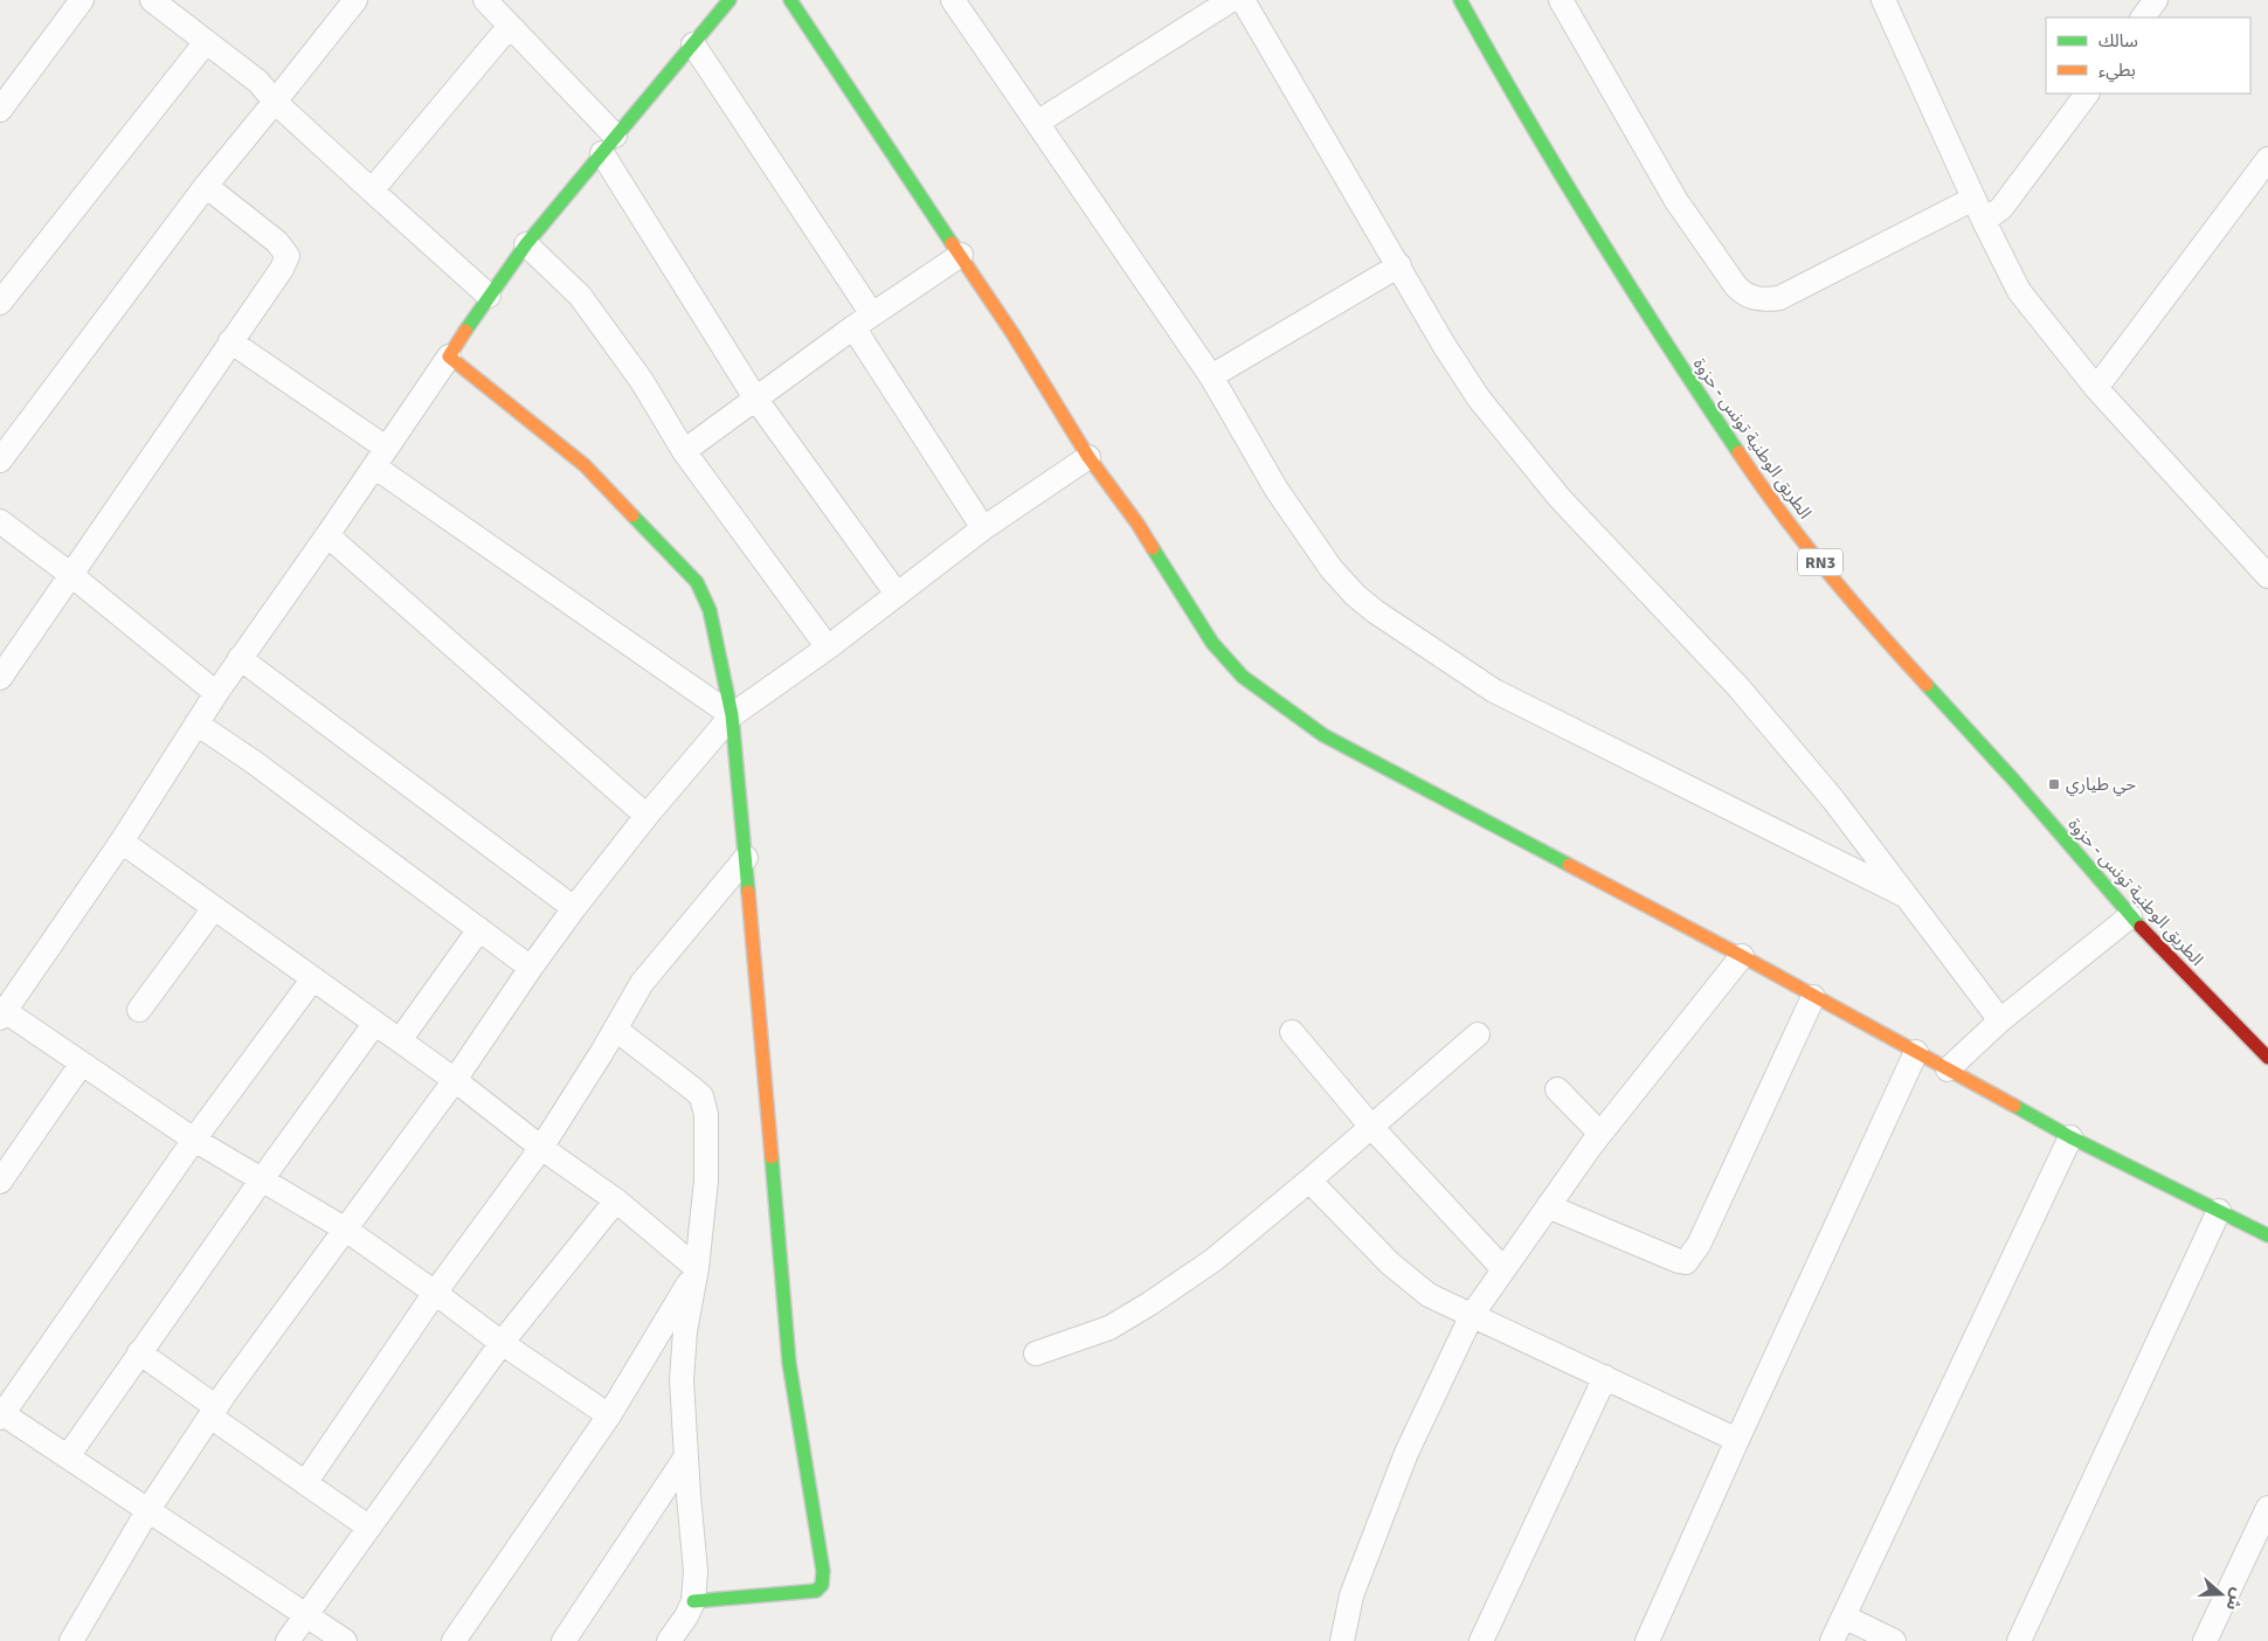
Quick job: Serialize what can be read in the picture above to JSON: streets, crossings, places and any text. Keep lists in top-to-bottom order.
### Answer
{
  "streets": {
    "street": ["الطريق الوطنية تونس - حزوة", "RN3"]
  },
  "places": {
    "transit": ["حي طياري"]
  },
  "legend": ["سالك", "بطيء"],
  "north": "right"
}
